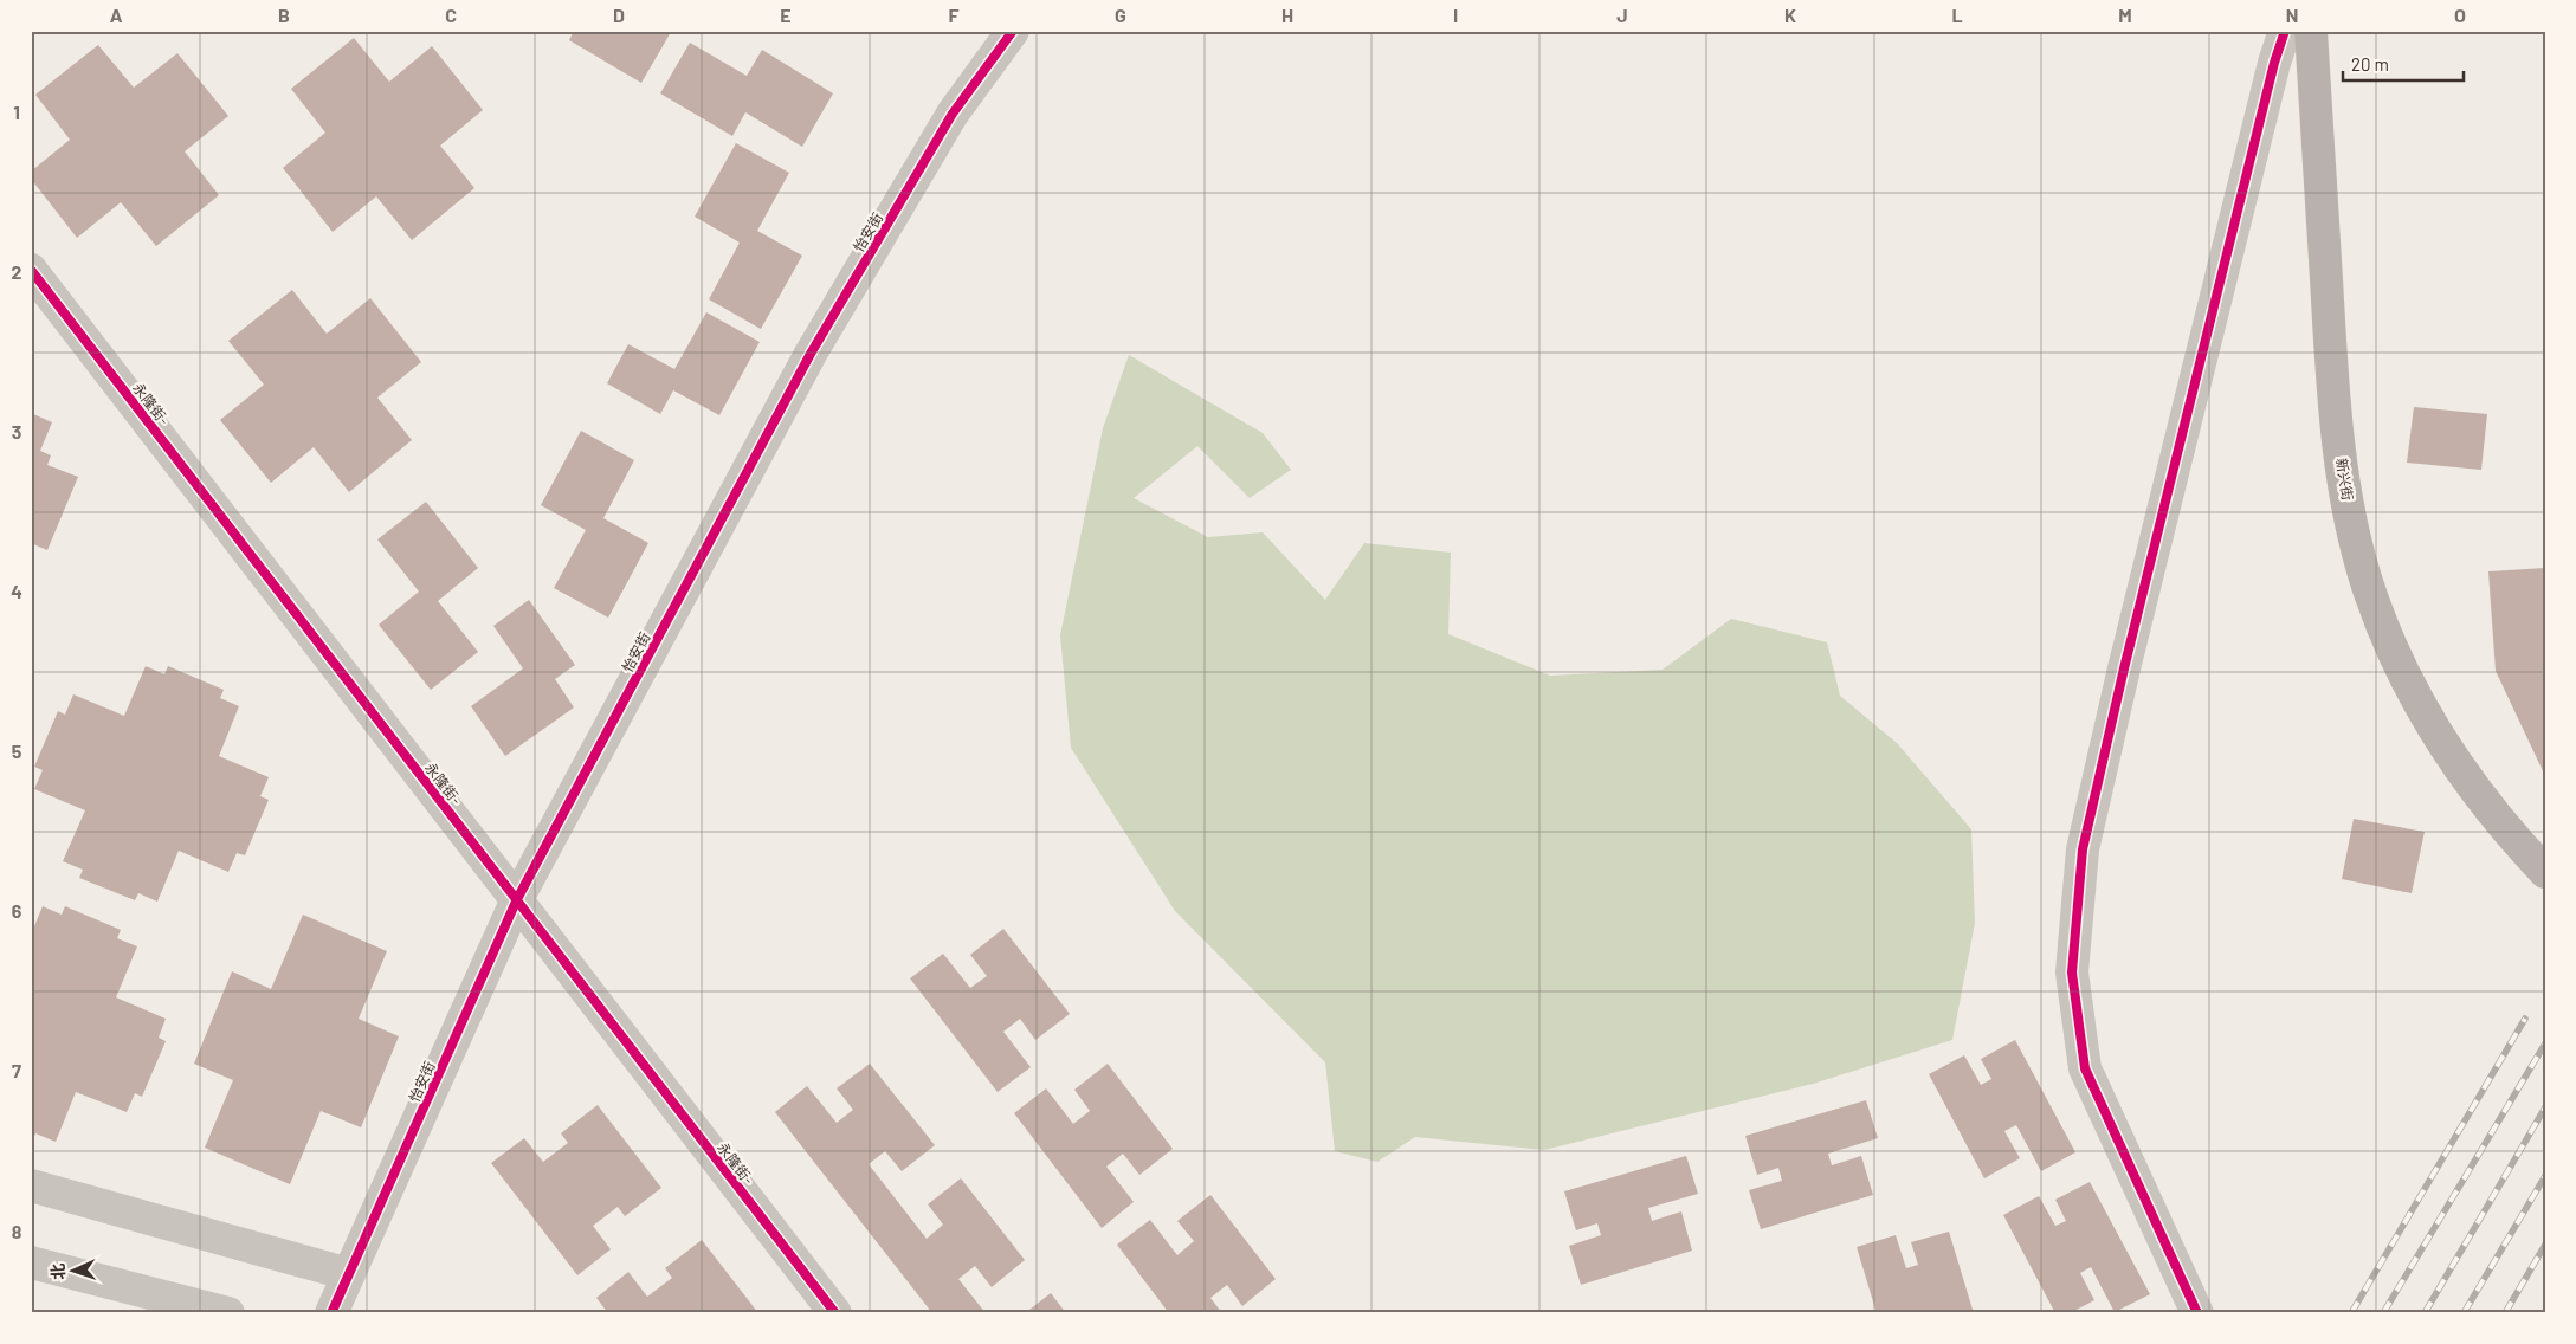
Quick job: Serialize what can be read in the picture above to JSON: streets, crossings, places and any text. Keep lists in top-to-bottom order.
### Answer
{
  "streets": {
    "main road": ["新兴街"],
    "street": ["怡安街", "永隆街-"]
  },
  "crossings": [
    ["怡安街", "永隆街-"]
  ],
  "scale_bar": "20 m",
  "north": "left",
  "grid": {
    "columns": [
      "A",
      "B",
      "C",
      "D",
      "E",
      "F",
      "G",
      "H",
      "I",
      "J",
      "K",
      "L",
      "M",
      "N",
      "O"
    ],
    "rows": [
      "1",
      "2",
      "3",
      "4",
      "5",
      "6",
      "7",
      "8"
    ]
  }
}
